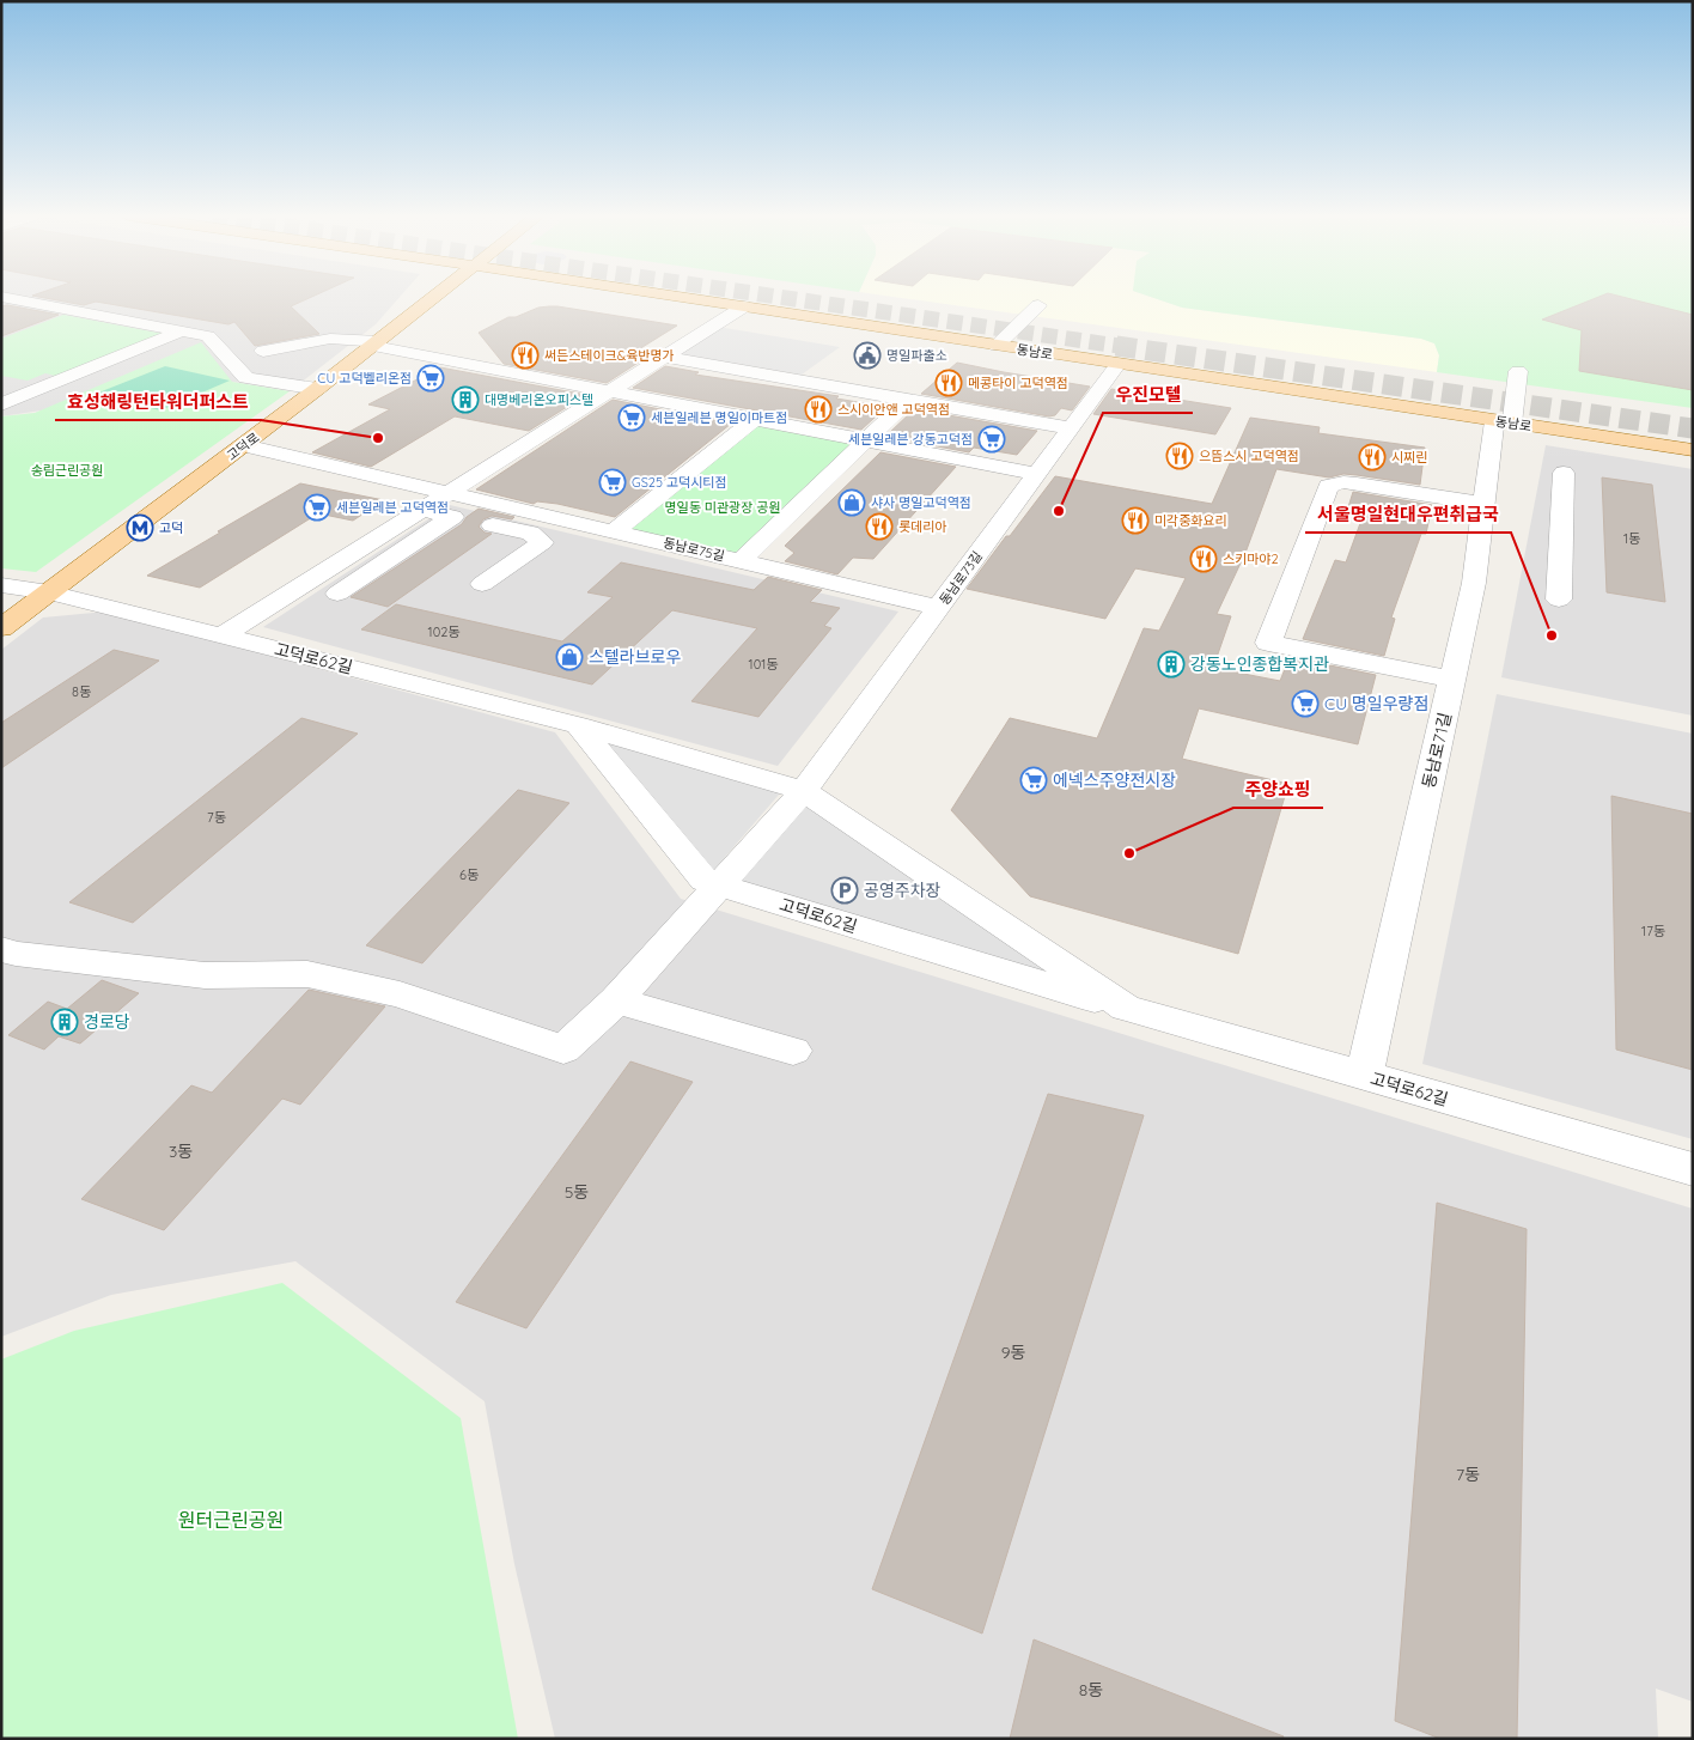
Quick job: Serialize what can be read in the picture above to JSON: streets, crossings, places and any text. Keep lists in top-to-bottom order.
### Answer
{
  "streets": {
    "main road": ["동남로", "고덕로"],
    "street": [
      "동남로75길",
      "동남로73길",
      "고덕로62길",
      "동남로71길"
    ]
  },
  "crossings": [
    ["동남로", "동남로73길"],
    ["동남로", "동남로71길"],
    ["고덕로", "동남로75길"],
    ["고덕로", "고덕로62길"],
    ["동남로75길", "동남로73길"],
    ["동남로73길", "고덕로62길"],
    ["고덕로62길", "동남로71길"]
  ],
  "parks": ["송림근린공원", "명일동 미관광장 공원", "원터근린공원"],
  "places": {
    "restaurant": [
      "써든스테이크&육반명가",
      "메콩타이 고덕역점",
      "스시이안앤 고덕역점",
      "으뜸스시 고덕역점",
      "시찌린",
      "미각중화요리",
      "롯데리아",
      "스키마야2"
    ],
    "public building": ["명일파출소"],
    "supermarket": [
      "CU 고덕벨리온점",
      "세븐일레븐 명일이마트점",
      "세븐일레븐 강동고덕점",
      "GS25 고덕시티점",
      "세븐일레븐 고덕역점",
      "CU 명일우량점",
      "에넥스주양전시장"
    ],
    "building": ["대명베리온오피스텔", "강동노인종합복지관", "경로당"],
    "other": [
      "효성해링턴타워더퍼스트",
      "우진모텔",
      "서울명일현대우편취급국",
      "주양쇼핑"
    ],
    "shop": ["샤사 명일고덕역점", "스텔라브로우"],
    "metro station": ["고덕"],
    "parking": ["공영주차장"]
  },
  "house_numbers": [
    "1동",
    "102동",
    "101동",
    "8동",
    "7동",
    "6동",
    "17동",
    "3동",
    "5동",
    "9동",
    "7동",
    "8동"
  ]
}
